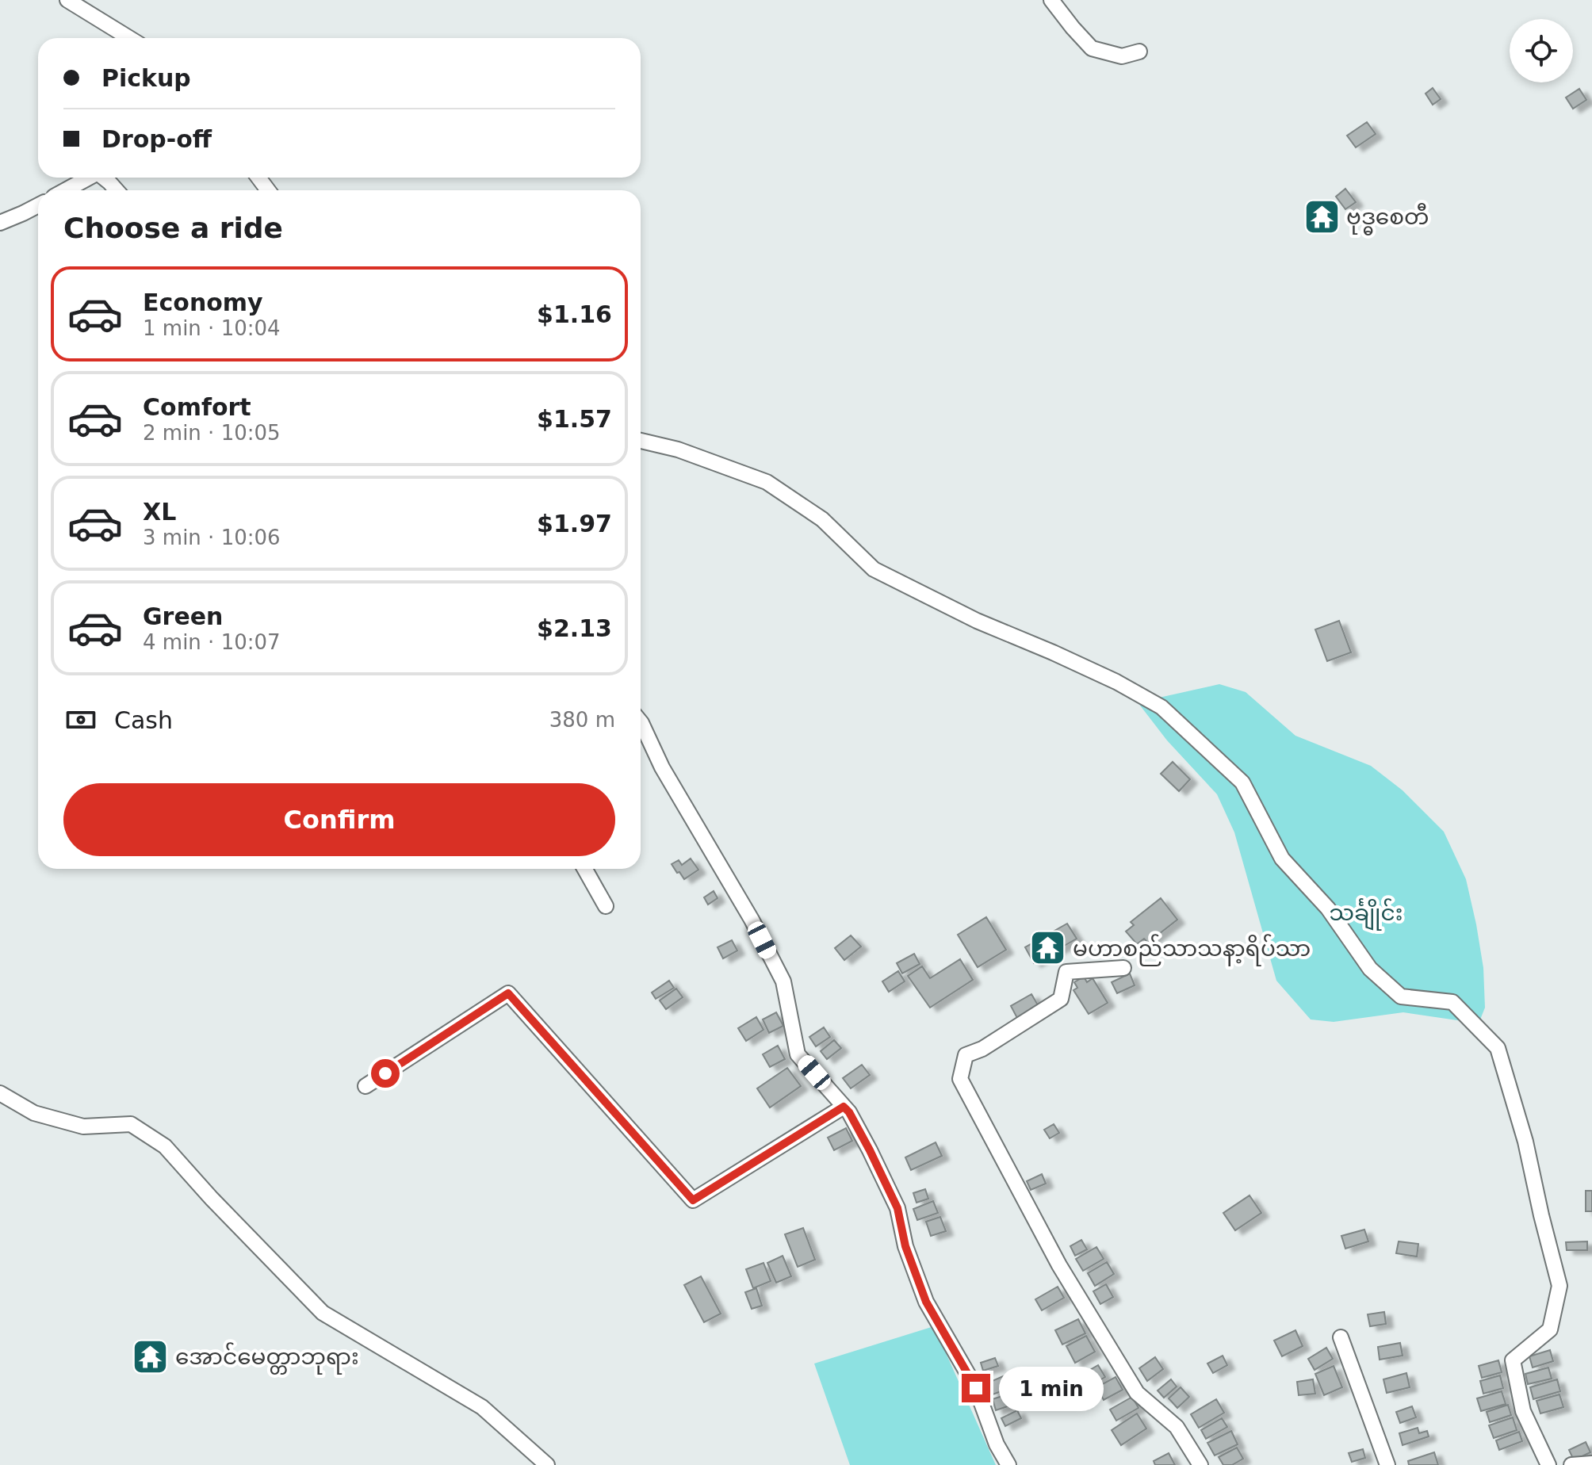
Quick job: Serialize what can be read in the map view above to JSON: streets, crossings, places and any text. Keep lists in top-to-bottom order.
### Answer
{
  "parks": ["သင်္ချိုင်း"],
  "places": {
    "temple": ["ဗုဒ္ဓစေတီ", "မဟာစည်သာသနာ့ရိပ်သာ", "အောင်မေတ္တာဘုရား"]
  },
  "page": {
    "banner": ["Pickup", "Drop-off"],
    "heading": "Choose a ride",
    "list": [
      {
        "name": "Economy",
        "note": "1 min · 10:04",
        "value": "$1.16"
      },
      {
        "name": "Comfort",
        "note": "2 min · 10:05",
        "value": "$1.57"
      },
      {
        "name": "XL",
        "note": "3 min · 10:06",
        "value": "$1.97"
      },
      {
        "name": "Green",
        "note": "4 min · 10:07",
        "value": "$2.13"
      }
    ],
    "pay": ["Cash", "380 m"],
    "buttons": "Confirm",
    "bubble": "1 min"
  }
}
